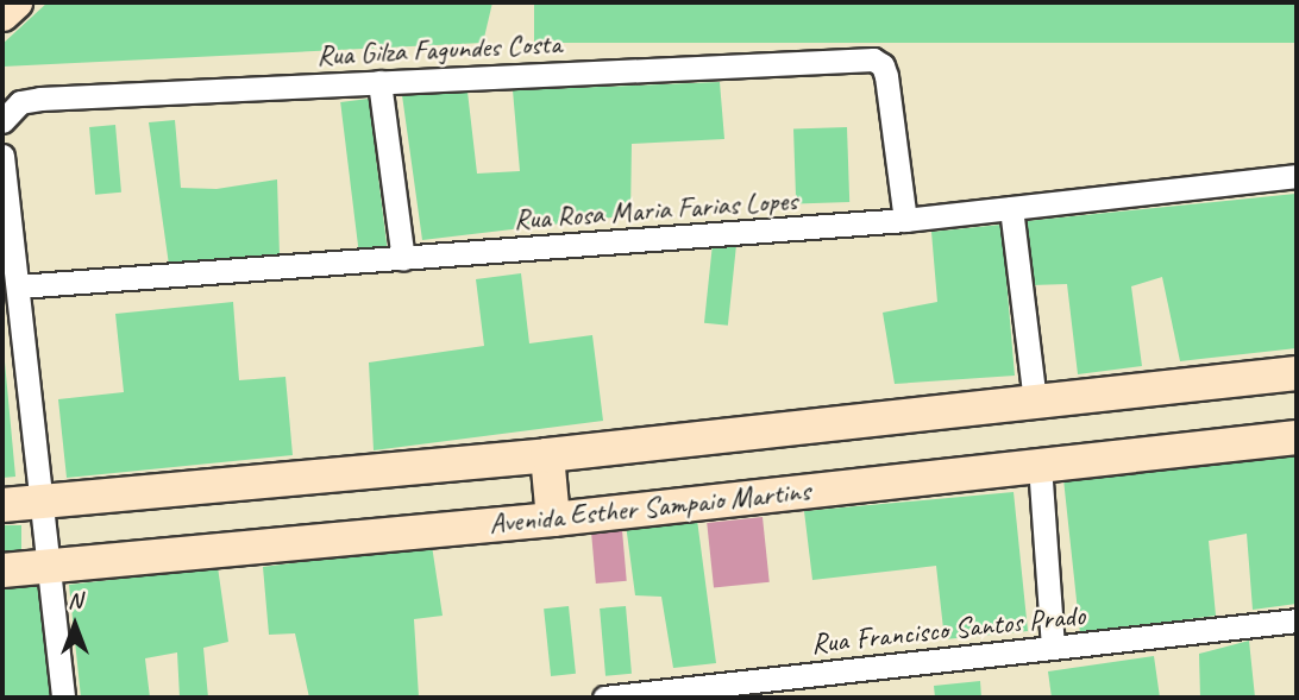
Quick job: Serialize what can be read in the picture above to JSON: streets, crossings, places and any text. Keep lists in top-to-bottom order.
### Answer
{
  "streets": {
    "street": [
      "Rua Gilza Fagundes Costa",
      "Rua Rosa Maria Farias Lopes",
      "Avenida Esther Sampaio Martins",
      "Rua Francisco Santos Prado"
    ]
  },
  "crossings": [
    ["Rua Gilza Fagundes Costa", "Rua Rosa Maria Farias Lopes"]
  ],
  "north": "top"
}
